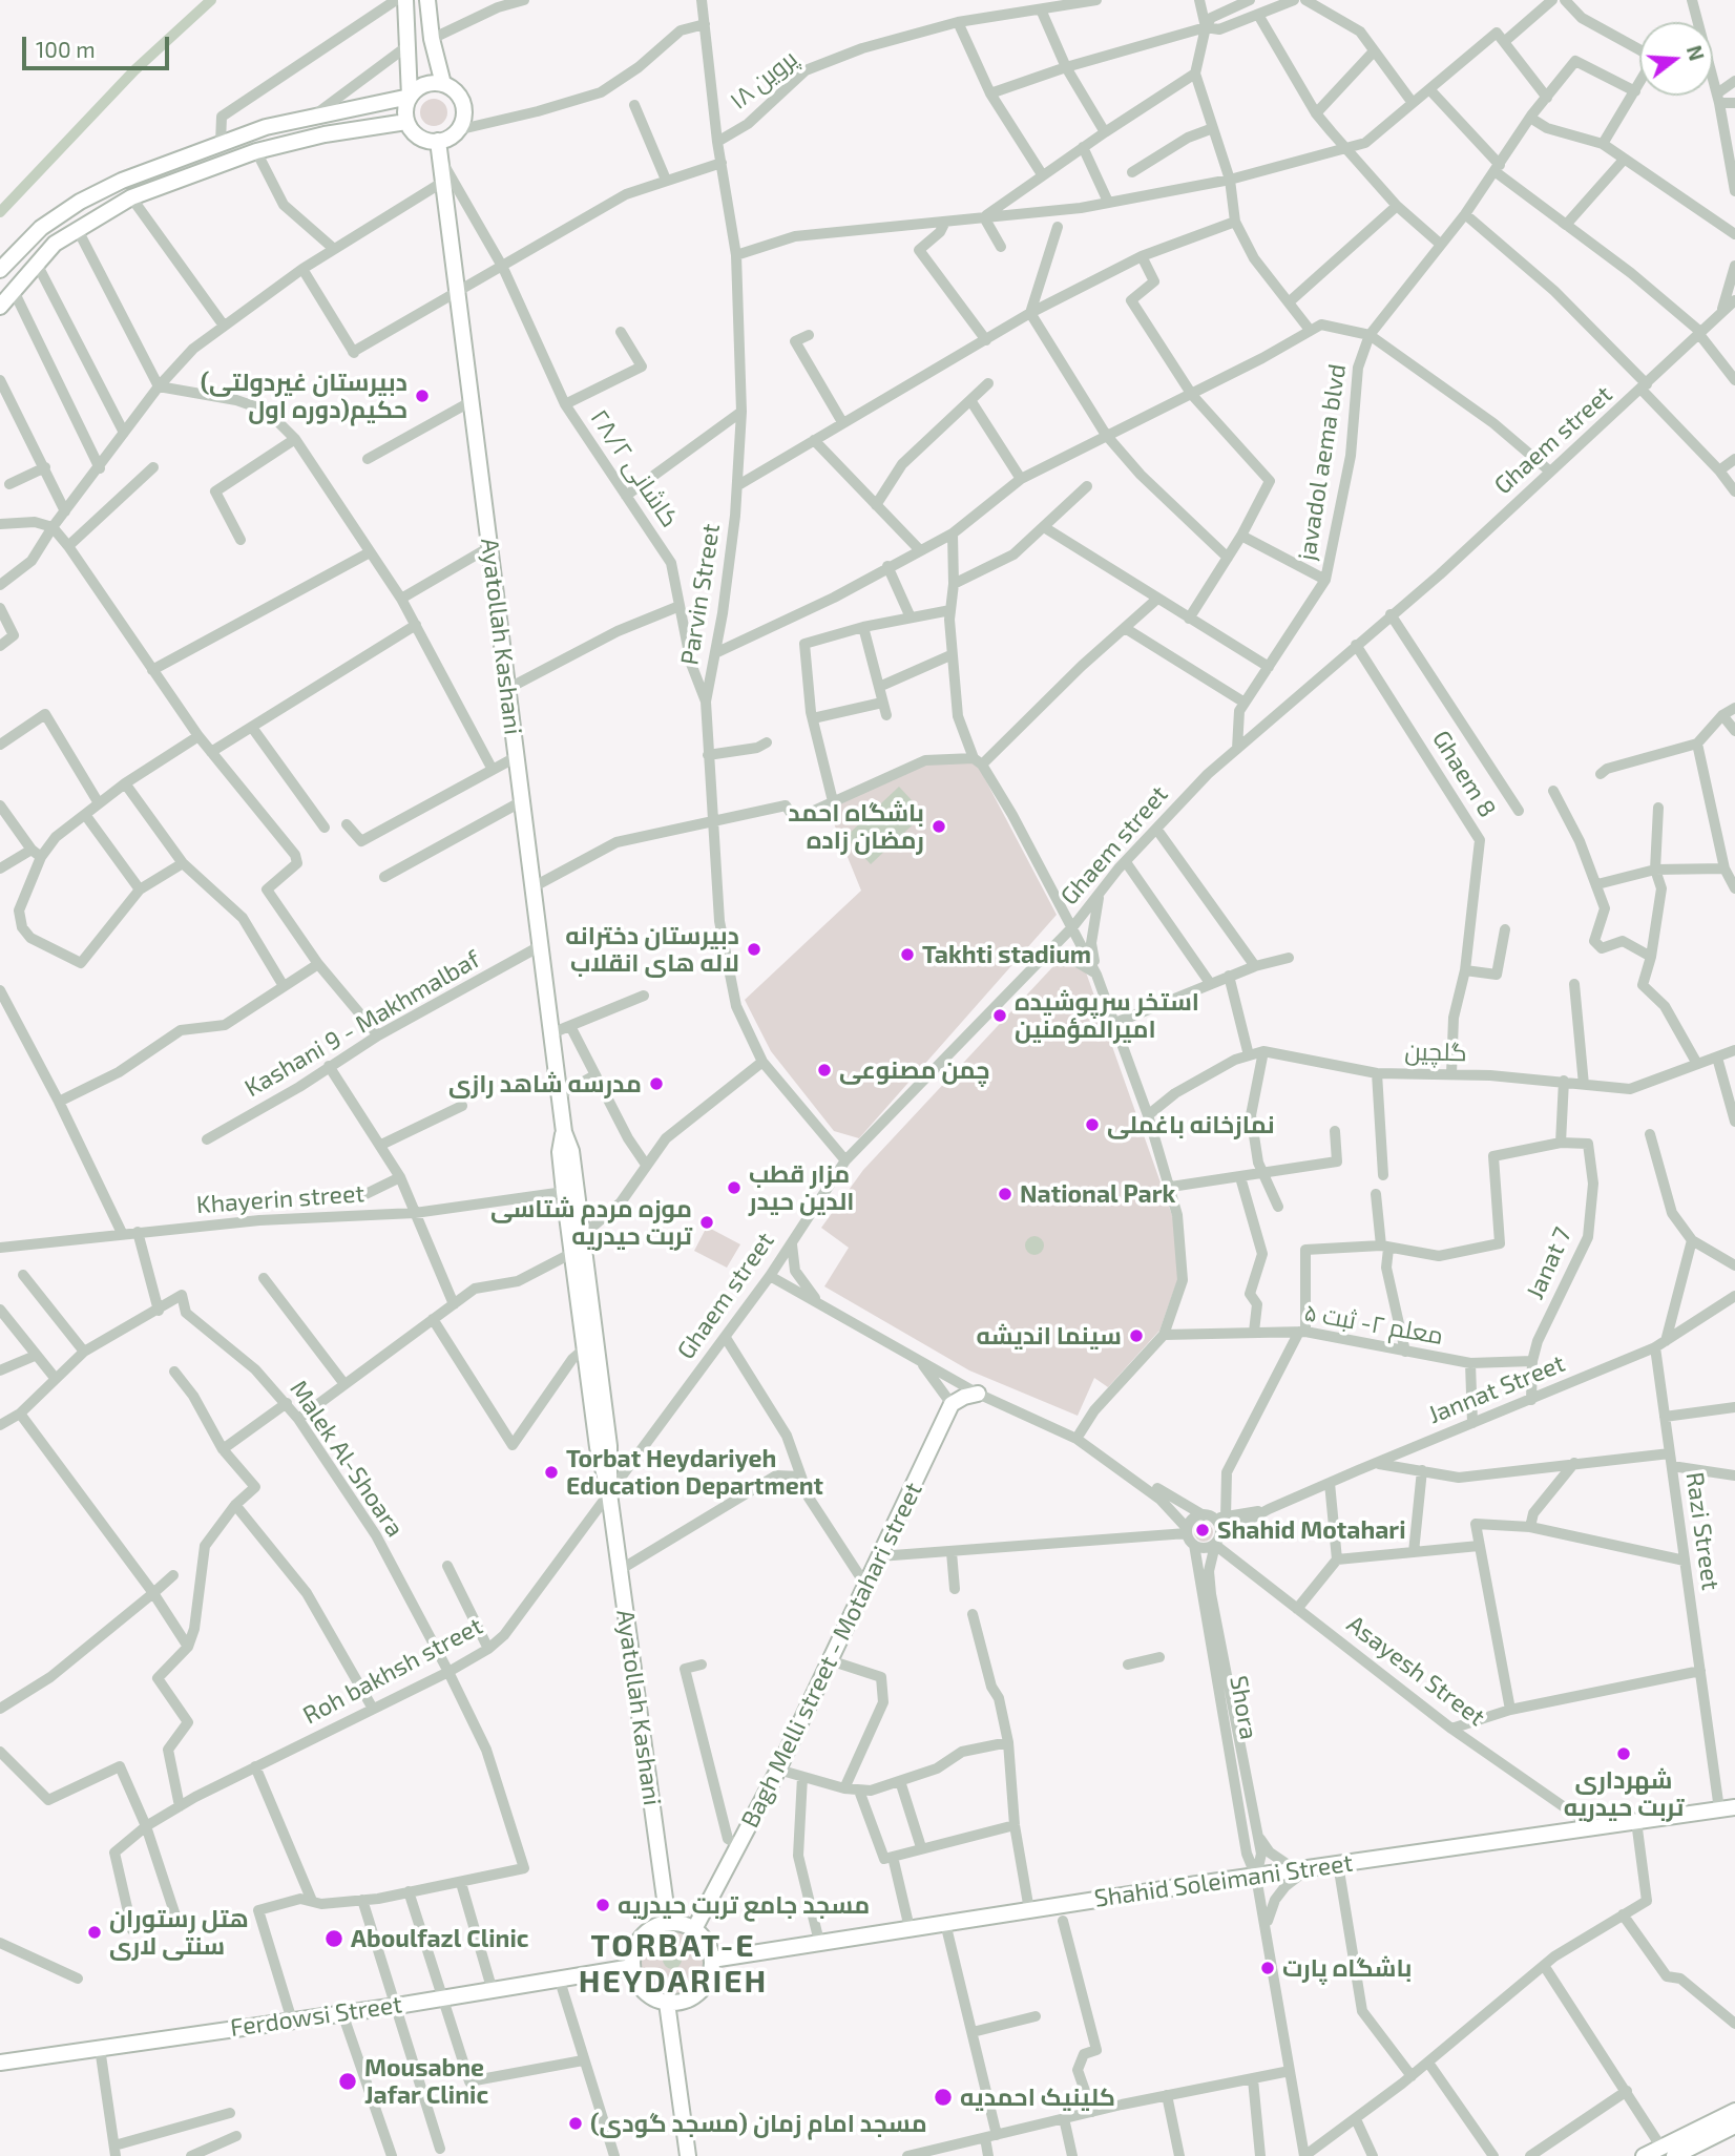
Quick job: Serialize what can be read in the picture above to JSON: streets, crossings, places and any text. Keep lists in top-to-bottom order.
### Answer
{
  "streets": {
    "main road": [
      "Ayatollah Kashani",
      "Bagh Melli street - Motahari street",
      "Shahid Soleimani Street",
      "Ferdowsi Street"
    ],
    "street": [
      "پروین ۱۸",
      "Ghaem street",
      "javadol aema blvd",
      "کاشانی ۲۸/۲",
      "Parvin Street",
      "Ghaem 8",
      "Kashani 9 - Makhmalbaf",
      "گلچین",
      "Khayerin street",
      "Janat 7",
      "معلم ۲- ثبت ۵",
      "Jannat Street",
      "Malek Al-Shoara",
      "Razi Street",
      "Roh bakhsh street",
      "Asayesh Street",
      "Shora"
    ]
  },
  "crossings": [
    ["پروین ۱۸", "Parvin Street"],
    ["Ghaem street", "javadol aema blvd"],
    ["Ghaem street", "Parvin Street"],
    ["Ghaem street", "Ayatollah Kashani"],
    ["Ghaem street", "Ghaem 8"],
    ["Ghaem street", "Roh bakhsh street"],
    ["کاشانی ۲۸/۲", "Parvin Street"],
    ["کاشانی ۲۸/۲", "Ayatollah Kashani"],
    ["Ayatollah Kashani", "Kashani 9 - Makhmalbaf"],
    ["Ayatollah Kashani", "Khayerin street"],
    ["Ayatollah Kashani", "Bagh Melli street - Motahari street"],
    ["Ayatollah Kashani", "Roh bakhsh street"],
    ["Ayatollah Kashani", "Shahid Soleimani Street"],
    ["Ayatollah Kashani", "Ferdowsi Street"],
    ["Ghaem 8", "گلچین"],
    ["Janat 7", "معلم ۲- ثبت ۵"],
    ["Janat 7", "Jannat Street"],
    ["Jannat Street", "Razi Street"],
    ["Jannat Street", "Asayesh Street"],
    ["Jannat Street", "Shora"],
    ["Malek Al-Shoara", "Roh bakhsh street"],
    ["Razi Street", "Shahid Soleimani Street"],
    ["Bagh Melli street - Motahari street", "Shahid Soleimani Street"],
    ["Bagh Melli street - Motahari street", "Ferdowsi Street"],
    ["Asayesh Street", "Shora"],
    ["Asayesh Street", "Shahid Soleimani Street"],
    ["Shora", "Shahid Soleimani Street"],
    ["Shahid Soleimani Street", "Ferdowsi Street"]
  ],
  "districts": ["TORBAT-E HEYDARIEH"],
  "places": [
    "(دبیرستان غيردولتی حکیم(دوره اول",
    "باشگاه احمد رمضان زاده",
    "دبیرستان دخترانه لاله های انقلاب",
    "Takhti stadium",
    "استخر سرپوشیده امیرالمؤمنین",
    "چمن مصنوعی",
    "مدرسه شاهد رازی",
    "نمازخانه باغملی",
    "مزار قطب الدین حیدر",
    "National Park",
    "موزه مردم شتاسی تربت حیدریه",
    "سینما اندیشه",
    "Torbat Heydariyeh Education Department",
    "Shahid Motahari",
    "شهرداری تربت حیدریه",
    "مسجد جامع تربت حیدریه",
    "هتل رستوران سنتی لاری",
    "Aboulfazl Clinic",
    "باشگاه پارت",
    "Mousabne Jafar Clinic",
    "کلینیک احمدیه",
    "مسجد امام زمان (مسجد گودی)"
  ],
  "scale_bar": "100 m",
  "north": "right"
}
